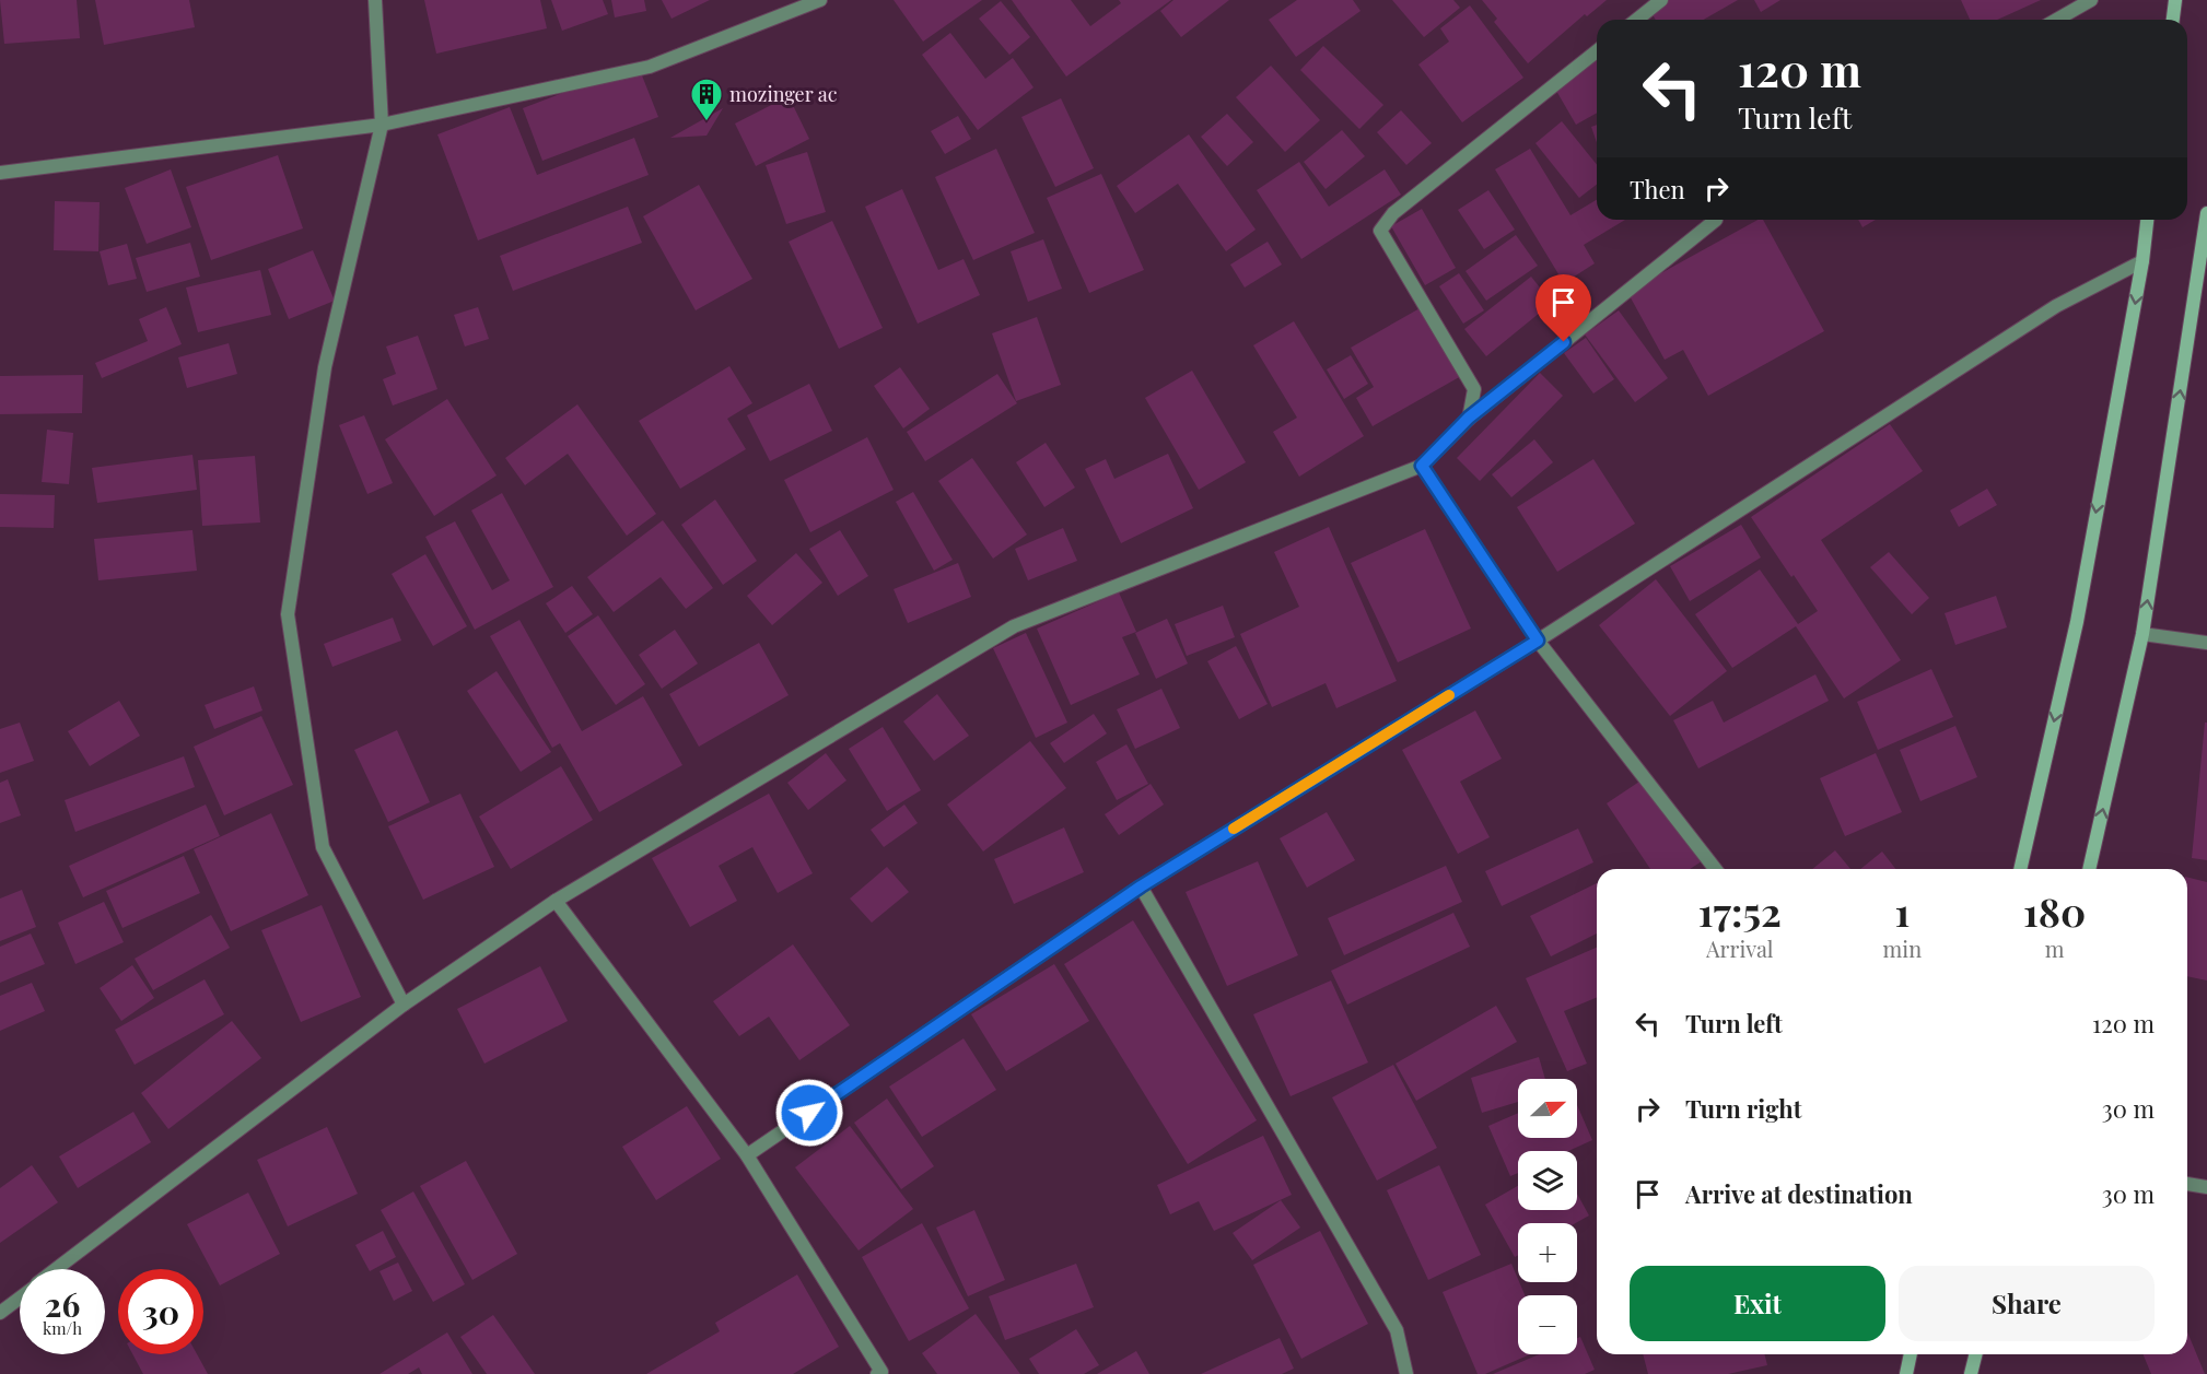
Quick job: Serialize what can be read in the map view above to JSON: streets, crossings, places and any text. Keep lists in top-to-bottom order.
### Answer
{
  "places": {
    "building": ["mozinger ac"]
  },
  "north": "right",
  "page": {
    "turn": ["120 m", "Turn left"],
    "then": "Then",
    "eta": [
      "17:52",
      "Arrival",
      "1",
      "min",
      "180",
      "m"
    ],
    "list": [
      {
        "name": "Turn left",
        "value": "120 m"
      },
      {
        "name": "Turn right",
        "value": "30 m"
      },
      {
        "name": "Arrive at destination",
        "value": "30 m"
      }
    ],
    "map_buttons": ["+", "−"],
    "buttons": ["Exit", "Share"],
    "speed": "26 km/h",
    "limit": "30"
  }
}
